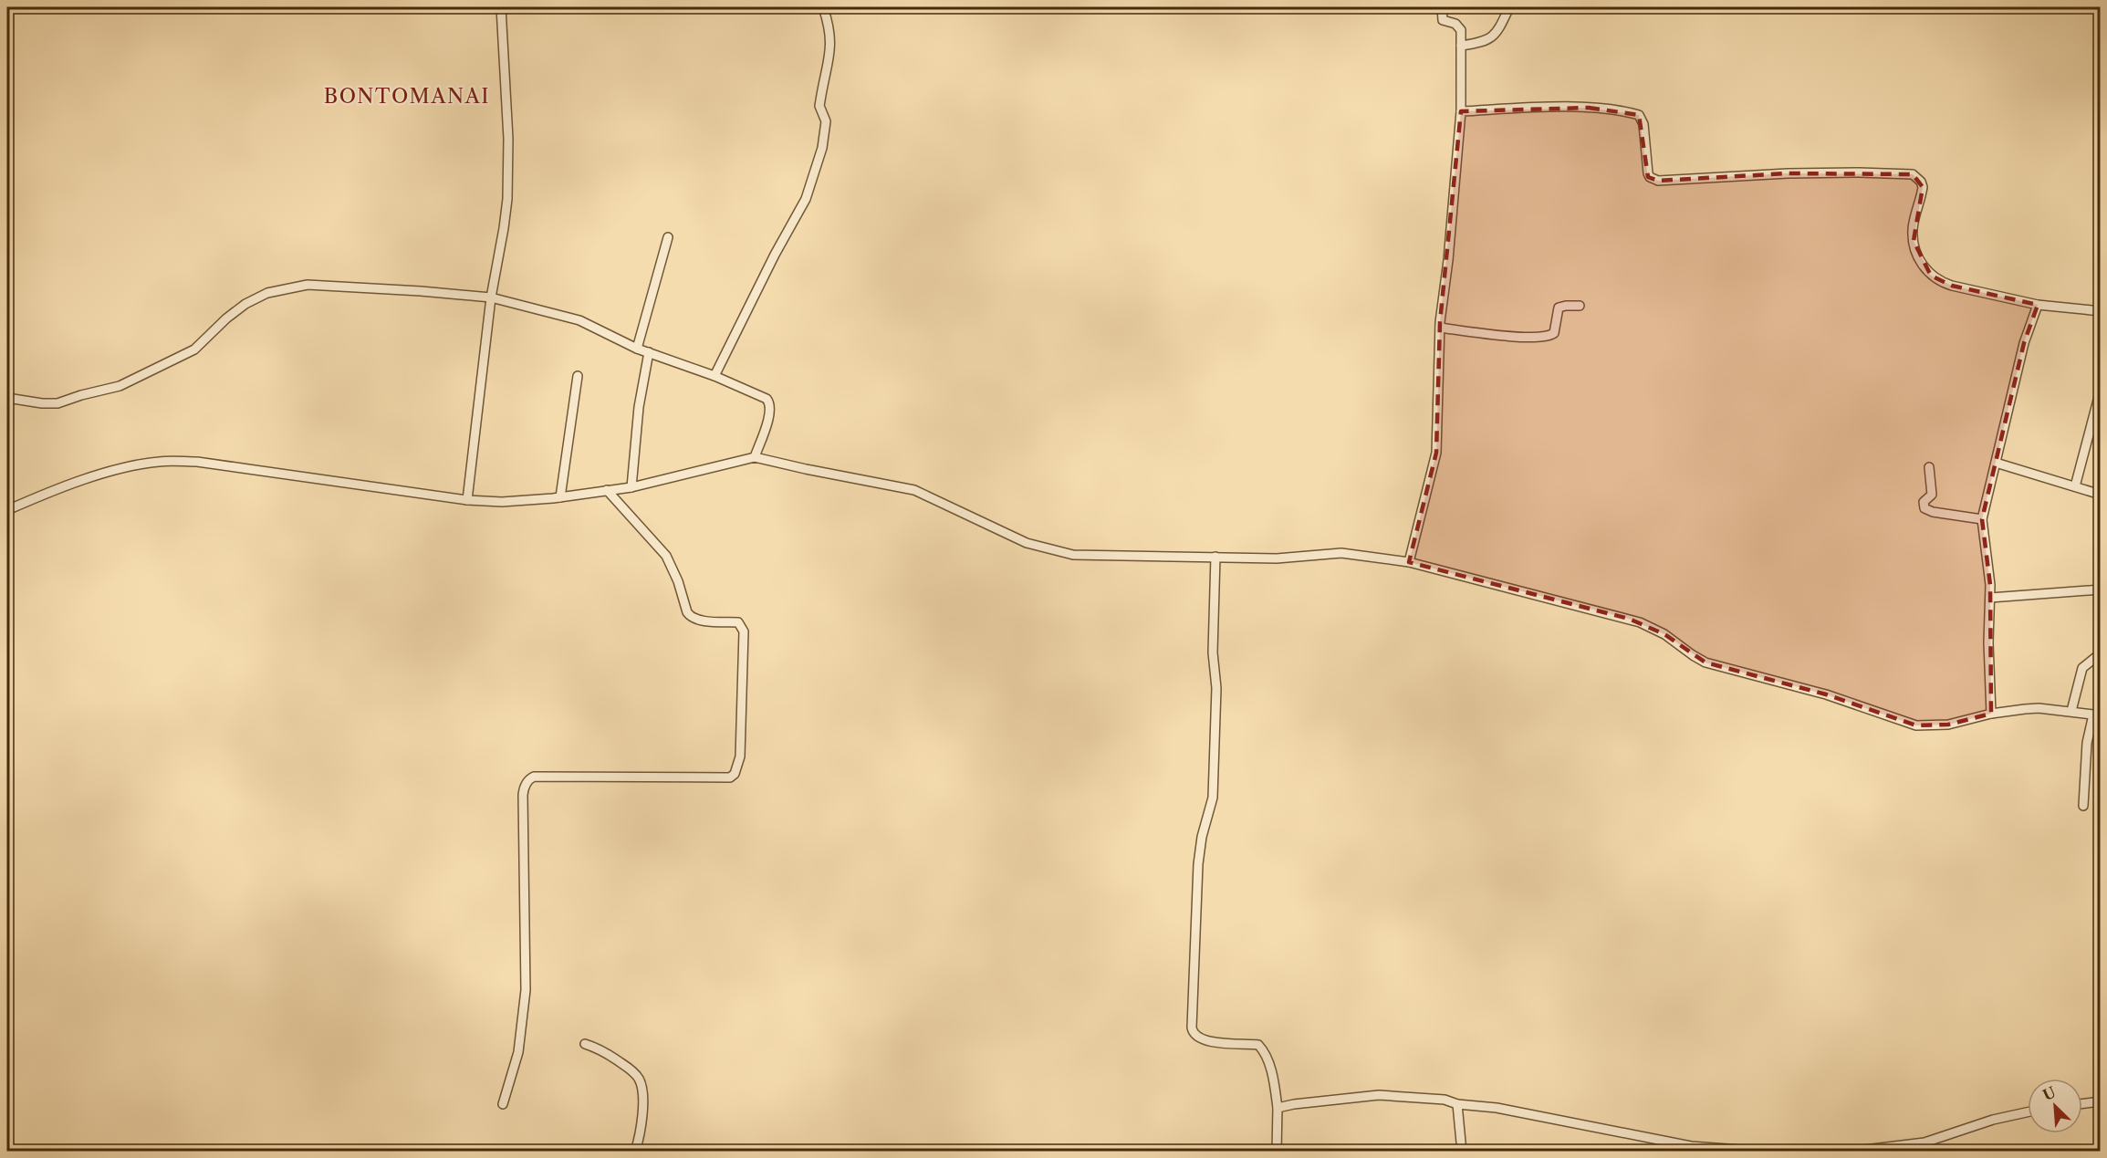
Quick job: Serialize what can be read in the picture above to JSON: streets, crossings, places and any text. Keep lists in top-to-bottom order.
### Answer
{
  "districts": ["BONTOMANAI"],
  "north": "top left"
}
